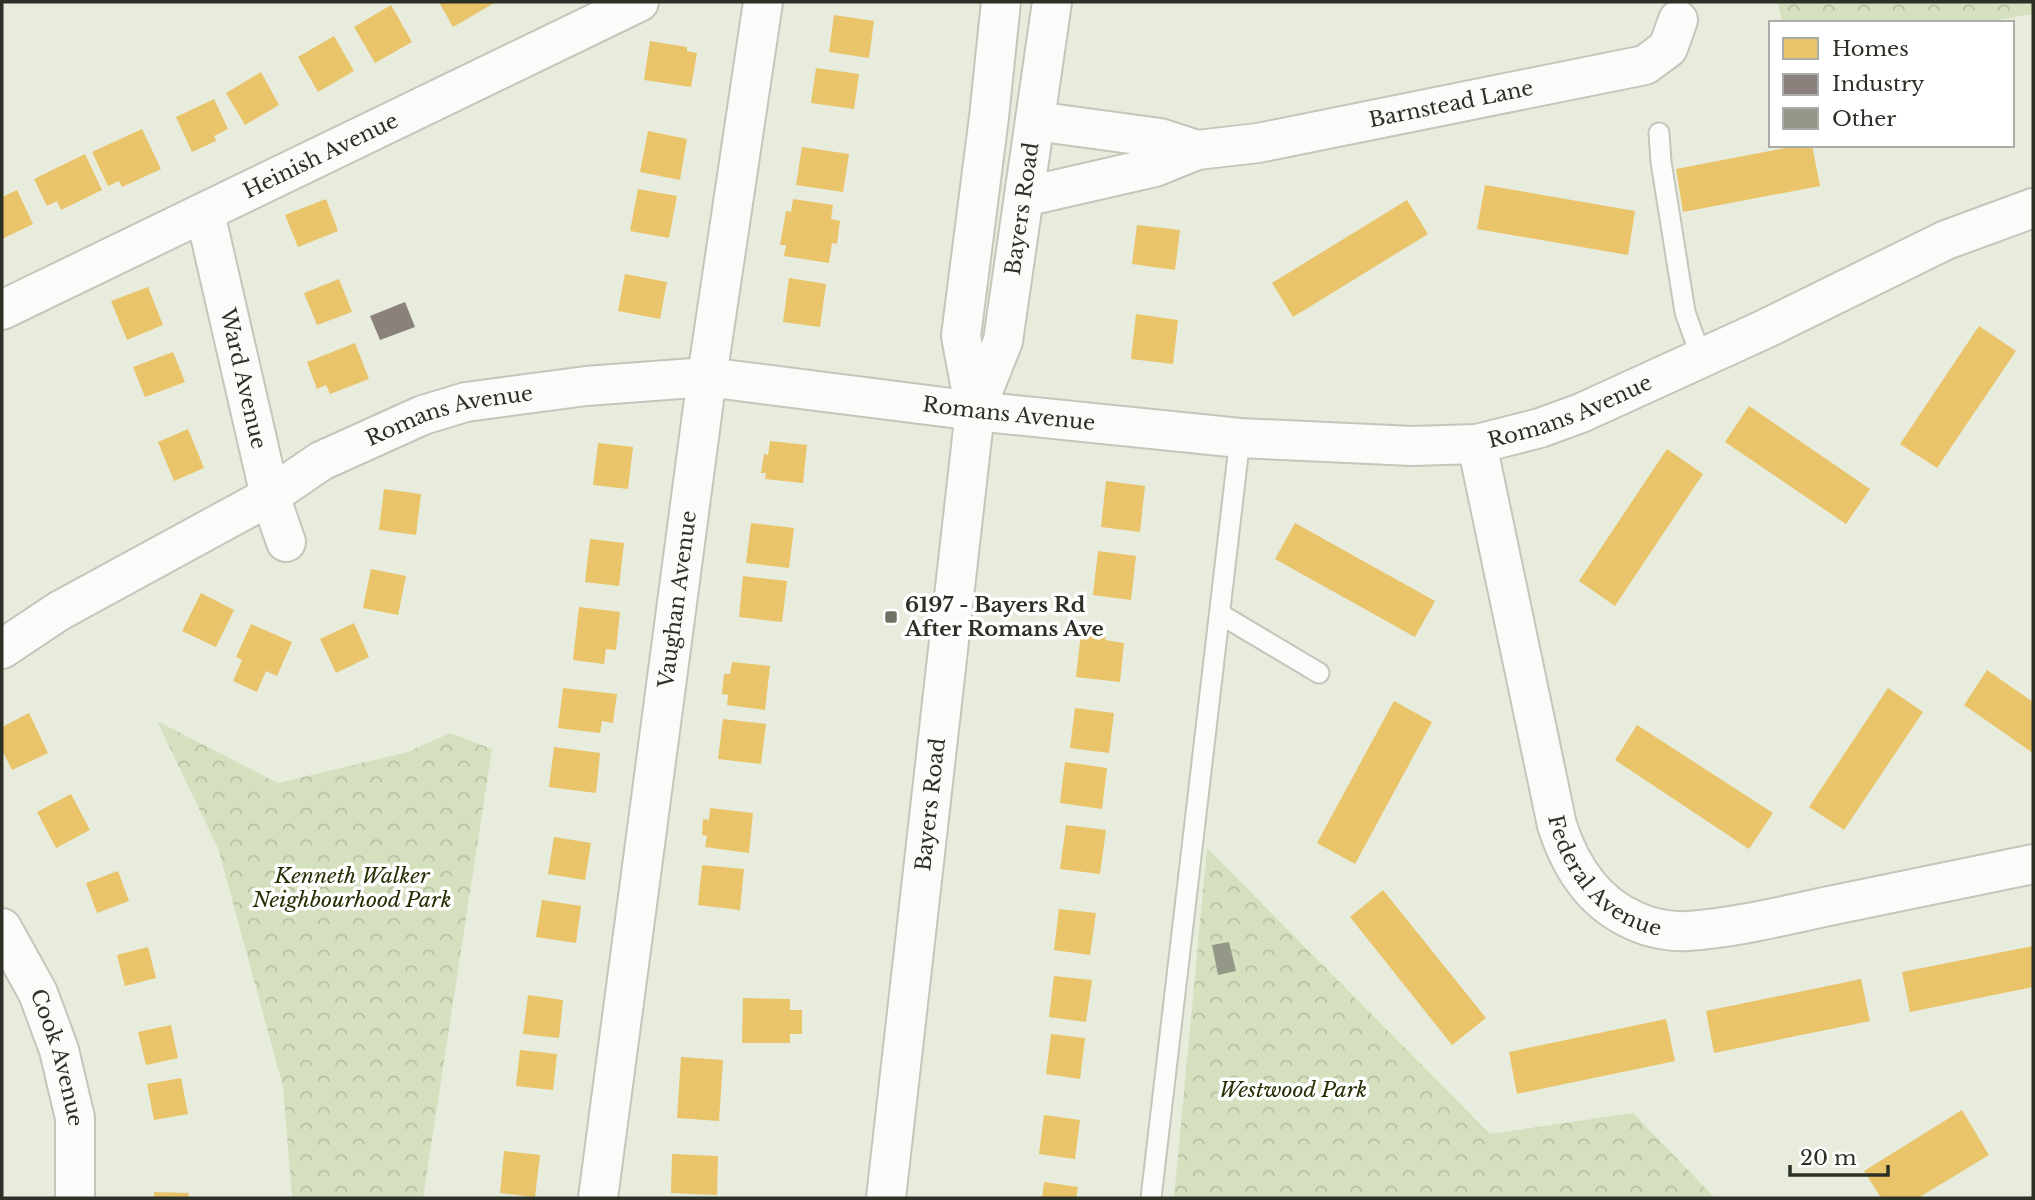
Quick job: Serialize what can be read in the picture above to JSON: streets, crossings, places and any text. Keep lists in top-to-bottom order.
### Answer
{
  "streets": {
    "street": [
      "Barnstead Lane",
      "Heinish Avenue",
      "Bayers Road",
      "Ward Avenue",
      "Romans Avenue",
      "Vaughan Avenue",
      "Federal Avenue",
      "Cook Avenue"
    ]
  },
  "crossings": [
    ["Barnstead Lane", "Bayers Road"],
    ["Heinish Avenue", "Ward Avenue"],
    ["Bayers Road", "Romans Avenue"],
    ["Ward Avenue", "Romans Avenue"],
    ["Romans Avenue", "Vaughan Avenue"],
    ["Romans Avenue", "Federal Avenue"]
  ],
  "parks": ["Kenneth Walker Neighbourhood Park", "Westwood Park"],
  "places": {
    "transit": ["6197 - Bayers Rd After Romans Ave"]
  },
  "legend": ["Homes", "Industry", "Other"],
  "scale_bar": "20 m"
}
